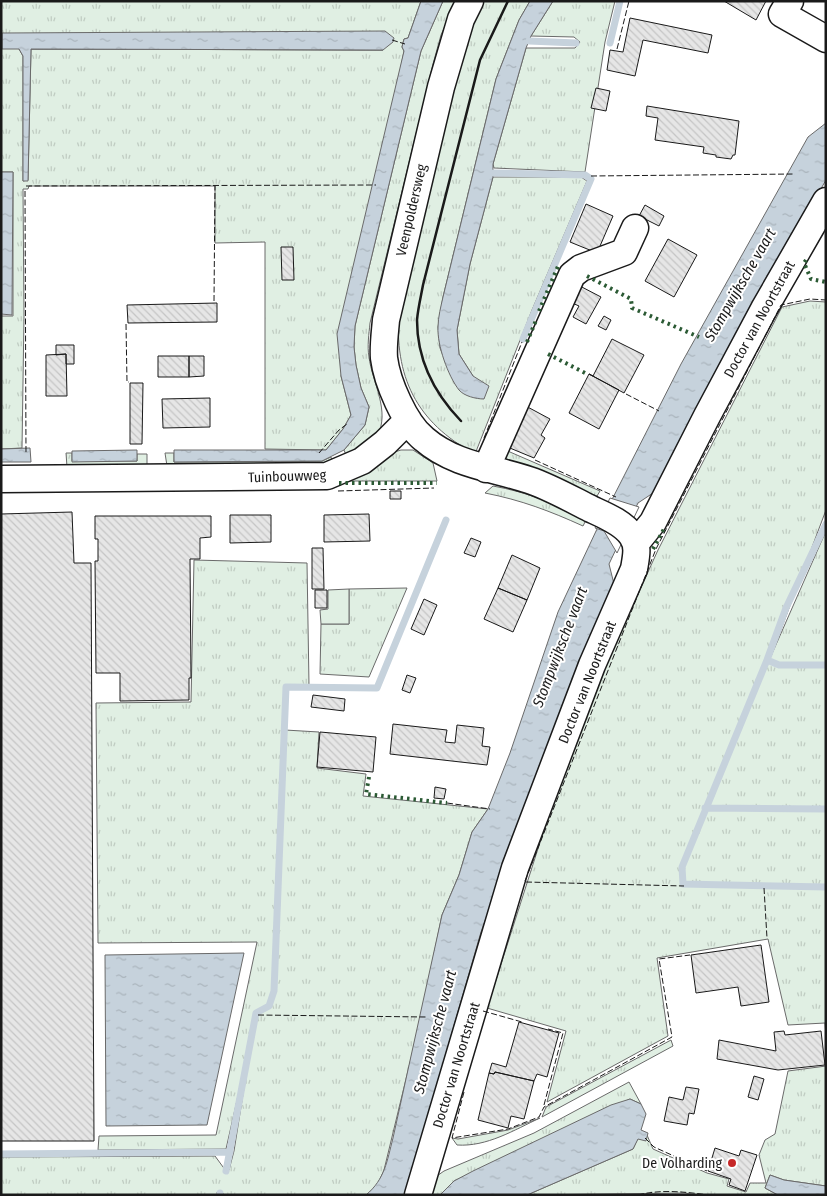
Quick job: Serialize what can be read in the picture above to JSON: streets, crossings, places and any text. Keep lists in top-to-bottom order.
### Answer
{
  "streets": {
    "street": ["Veenpoldersweg", "Doctor van Noortstraat", "Tuinbouwweg"]
  },
  "crossings": [
    ["Veenpoldersweg", "Tuinbouwweg"]
  ],
  "water": ["Stompwijksche vaart"],
  "places": ["De Volharding"]
}
